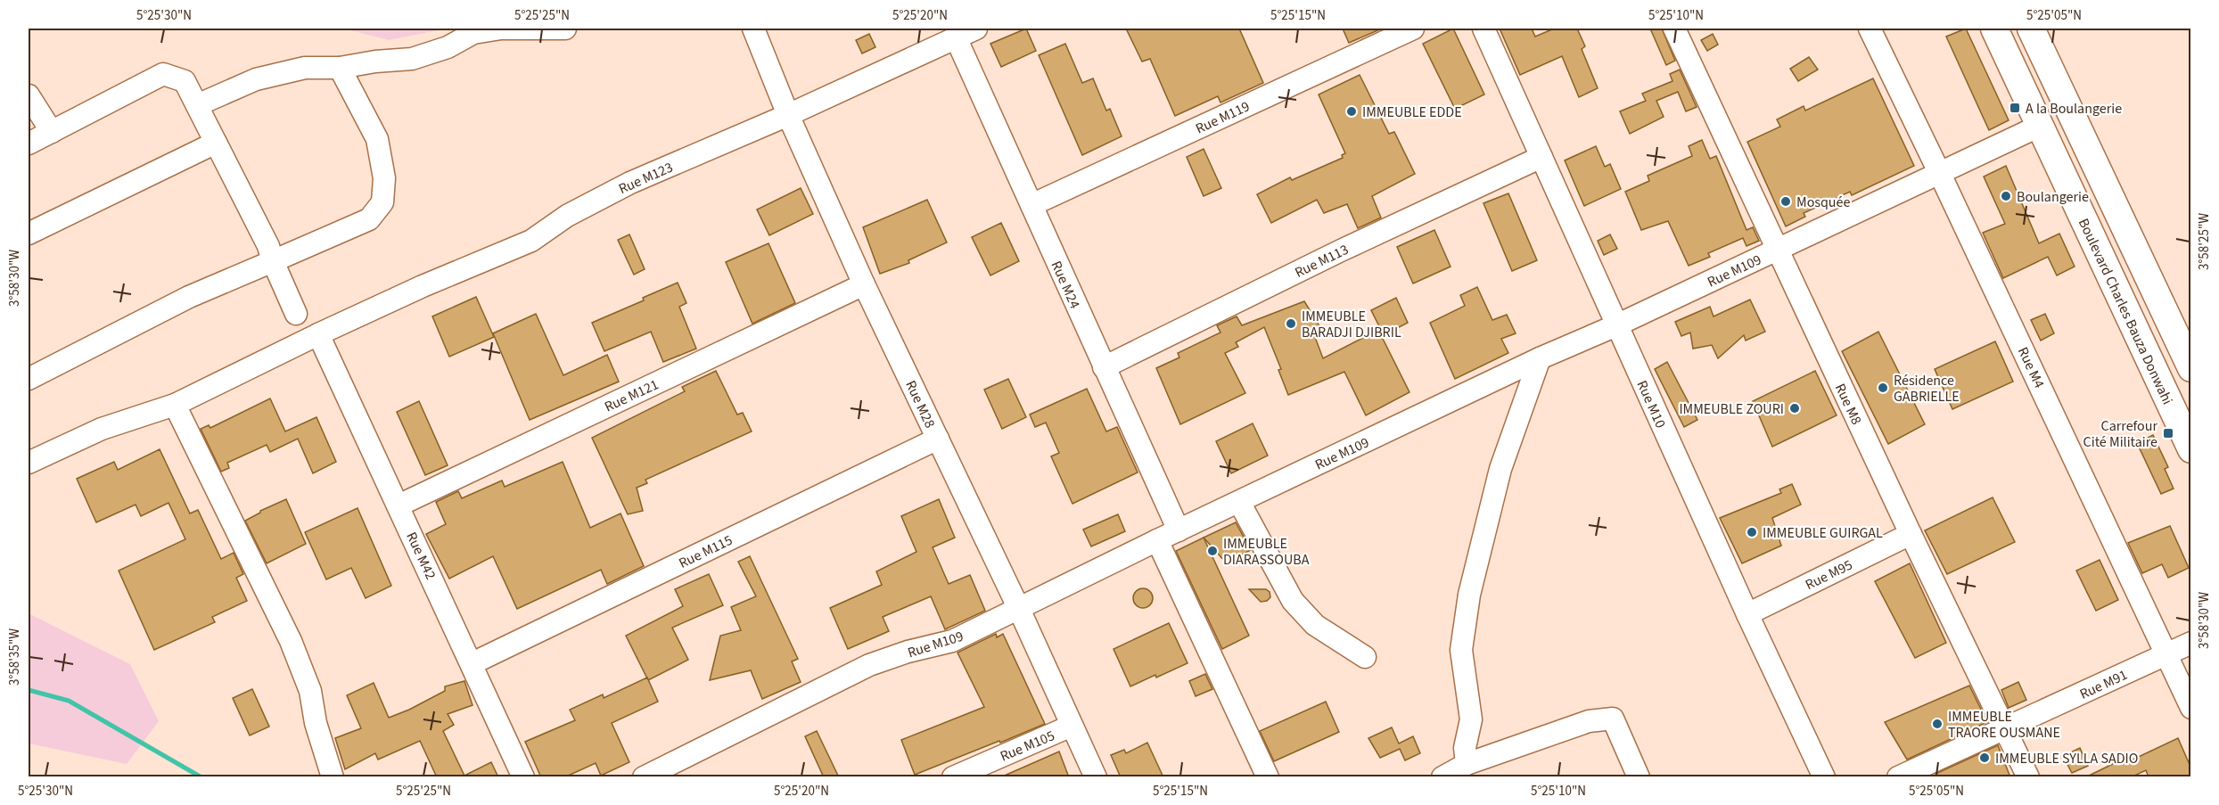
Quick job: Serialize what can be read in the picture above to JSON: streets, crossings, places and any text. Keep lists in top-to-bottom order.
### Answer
{
  "streets": {
    "main road": ["Boulevard Charles Bauza Donwahi"],
    "street": [
      "Rue M119",
      "Rue M123",
      "Rue M113",
      "Rue M109",
      "Rue M24",
      "Rue M4",
      "Rue M121",
      "Rue M28",
      "Rue M10",
      "Rue M8",
      "Rue M115",
      "Rue M42",
      "Rue M95",
      "Rue M91",
      "Rue M105"
    ]
  },
  "crossings": [
    ["Rue M119", "Rue M24"],
    ["Rue M123", "Rue M24"],
    ["Rue M123", "Rue M28"],
    ["Rue M123", "Rue M42"],
    ["Rue M113", "Rue M24"],
    ["Rue M113", "Rue M10"],
    ["Rue M109", "Rue M24"],
    ["Rue M109", "Boulevard Charles Bauza Donwahi"],
    ["Rue M109", "Rue M4"],
    ["Rue M109", "Rue M28"],
    ["Rue M109", "Rue M10"],
    ["Rue M109", "Rue M8"],
    ["Rue M4", "Rue M91"],
    ["Rue M121", "Rue M28"],
    ["Rue M121", "Rue M42"],
    ["Rue M28", "Rue M115"],
    ["Rue M28", "Rue M105"],
    ["Rue M10", "Rue M95"],
    ["Rue M8", "Rue M95"],
    ["Rue M8", "Rue M91"],
    ["Rue M115", "Rue M42"]
  ],
  "places": {
    "transit": ["A la Boulangerie", "Carrefour Cité Militaire"],
    "other": [
      "IMMEUBLE EDDE",
      "Boulangerie",
      "Mosquée",
      "IMMEUBLE BARADJI DJIBRIL",
      "Résidence GABRIELLE",
      "IMMEUBLE ZOURI",
      "IMMEUBLE GUIRGAL",
      "IMMEUBLE DIARASSOUBA",
      "IMMEUBLE TRAORE OUSMANE",
      "IMMEUBLE SYLLA SADIO"
    ]
  },
  "coordinates": [
    "5°25'30\"N",
    "5°25'25\"N",
    "5°25'20\"N",
    "5°25'15\"N",
    "5°25'10\"N",
    "5°25'05\"N",
    "3°58'25\"W",
    "3°58'30\"W",
    "3°58'35\"W"
  ]
}
